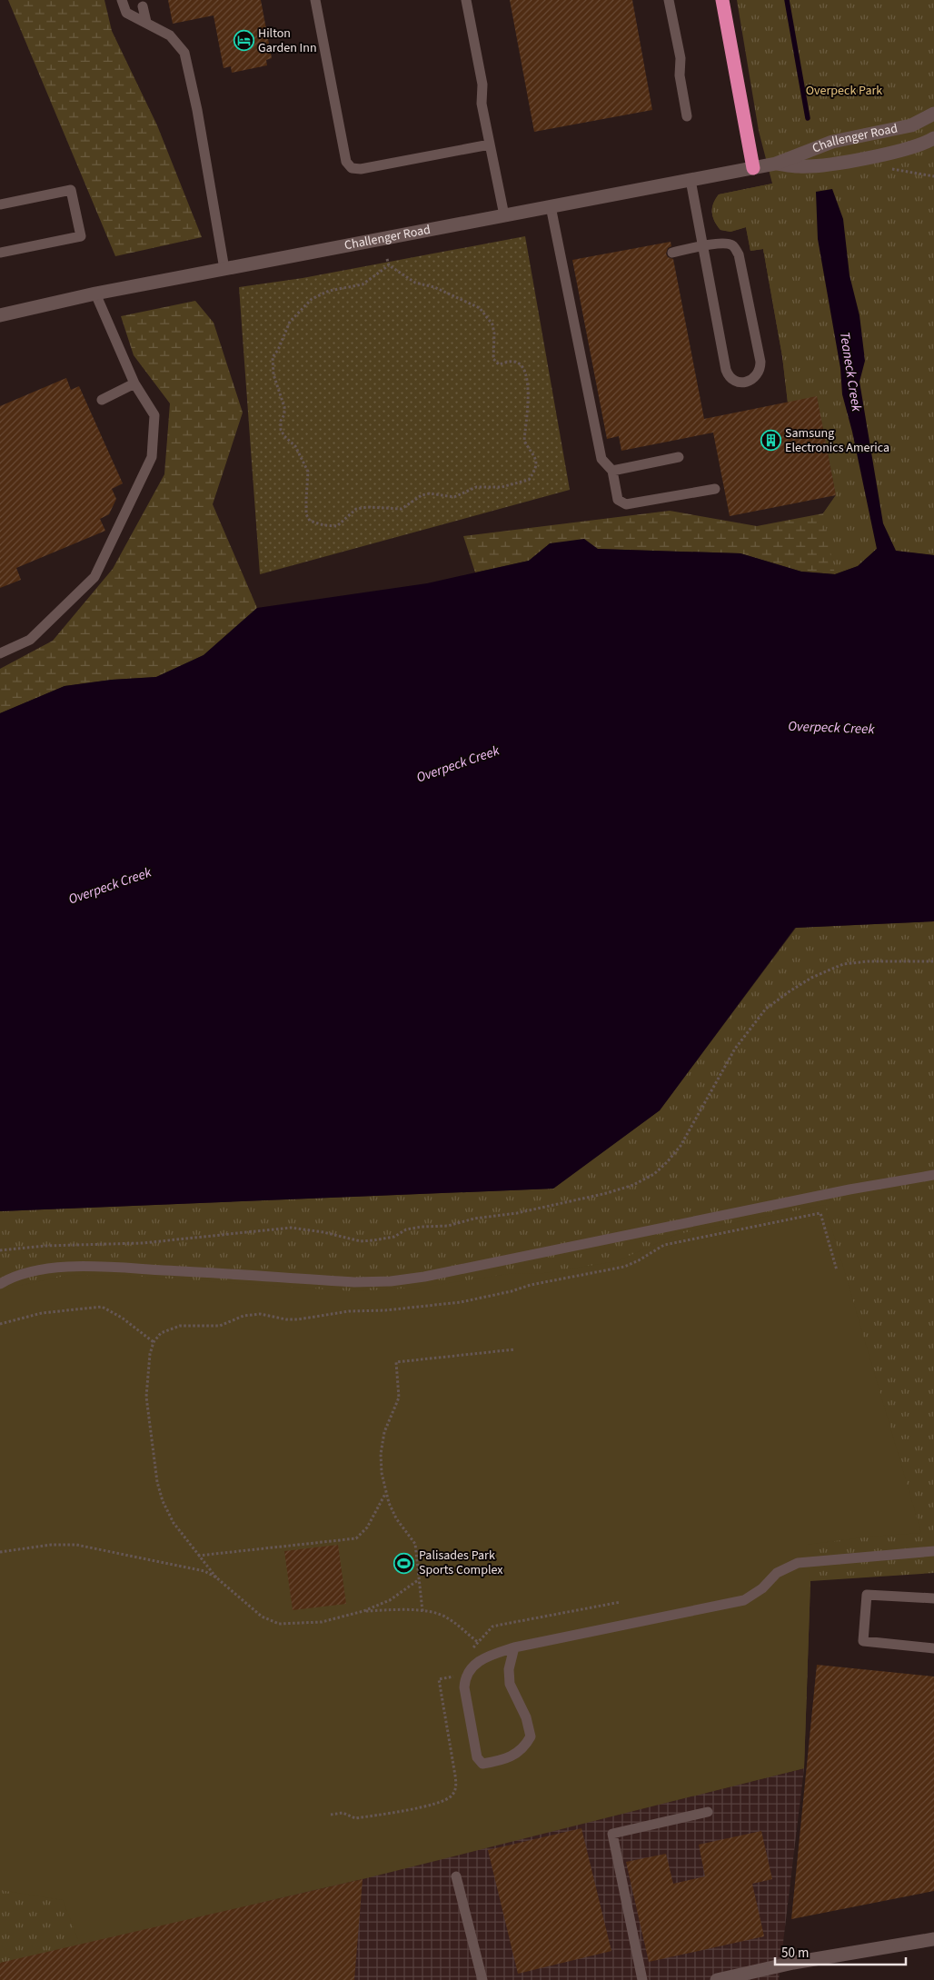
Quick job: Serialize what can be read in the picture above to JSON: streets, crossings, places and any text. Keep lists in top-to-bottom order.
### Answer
{
  "streets": {
    "main road": ["Challenger Road"]
  },
  "water": ["Teaneck Creek", "Overpeck Creek"],
  "parks": ["Overpeck Park"],
  "places": {
    "hotel": ["Hilton Garden Inn"],
    "building": ["Samsung Electronics America"],
    "sports": ["Palisades Park Sports Complex"]
  },
  "scale_bar": "50 m"
}
